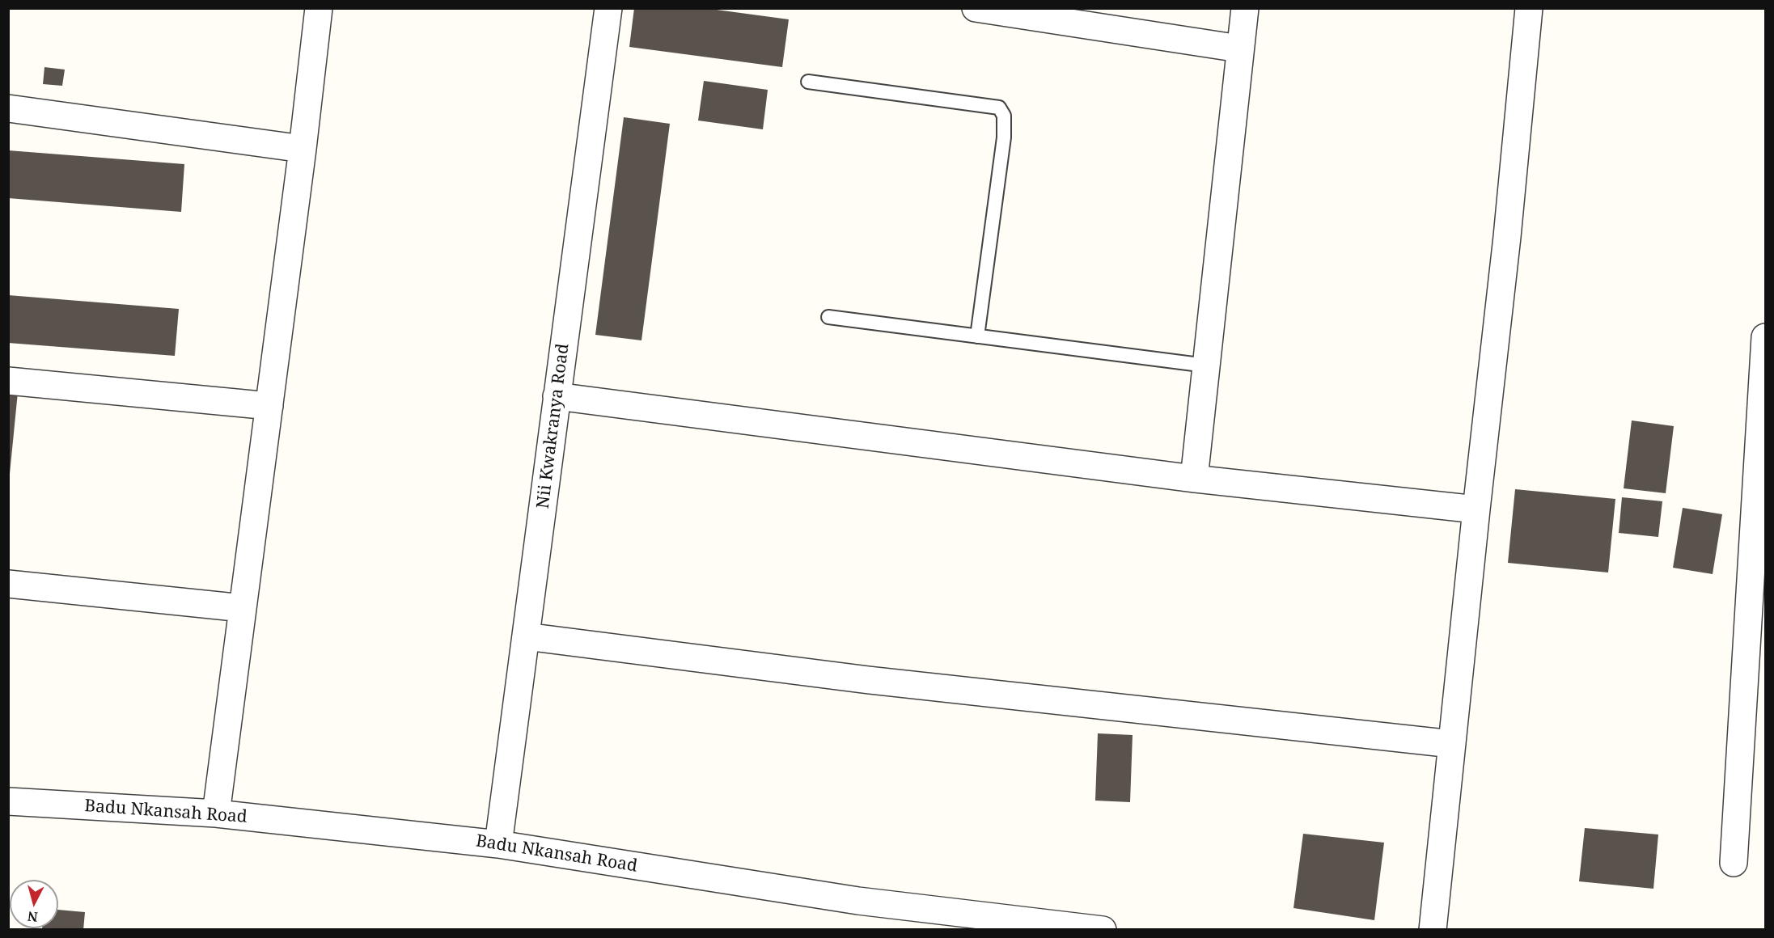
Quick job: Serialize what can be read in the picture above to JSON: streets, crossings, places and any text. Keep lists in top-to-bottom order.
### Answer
{
  "streets": {
    "street": ["Nii Kwakranya Road", "Badu Nkansah Road"]
  },
  "crossings": [
    ["Nii Kwakranya Road", "Badu Nkansah Road"]
  ],
  "north": "bottom"
}
